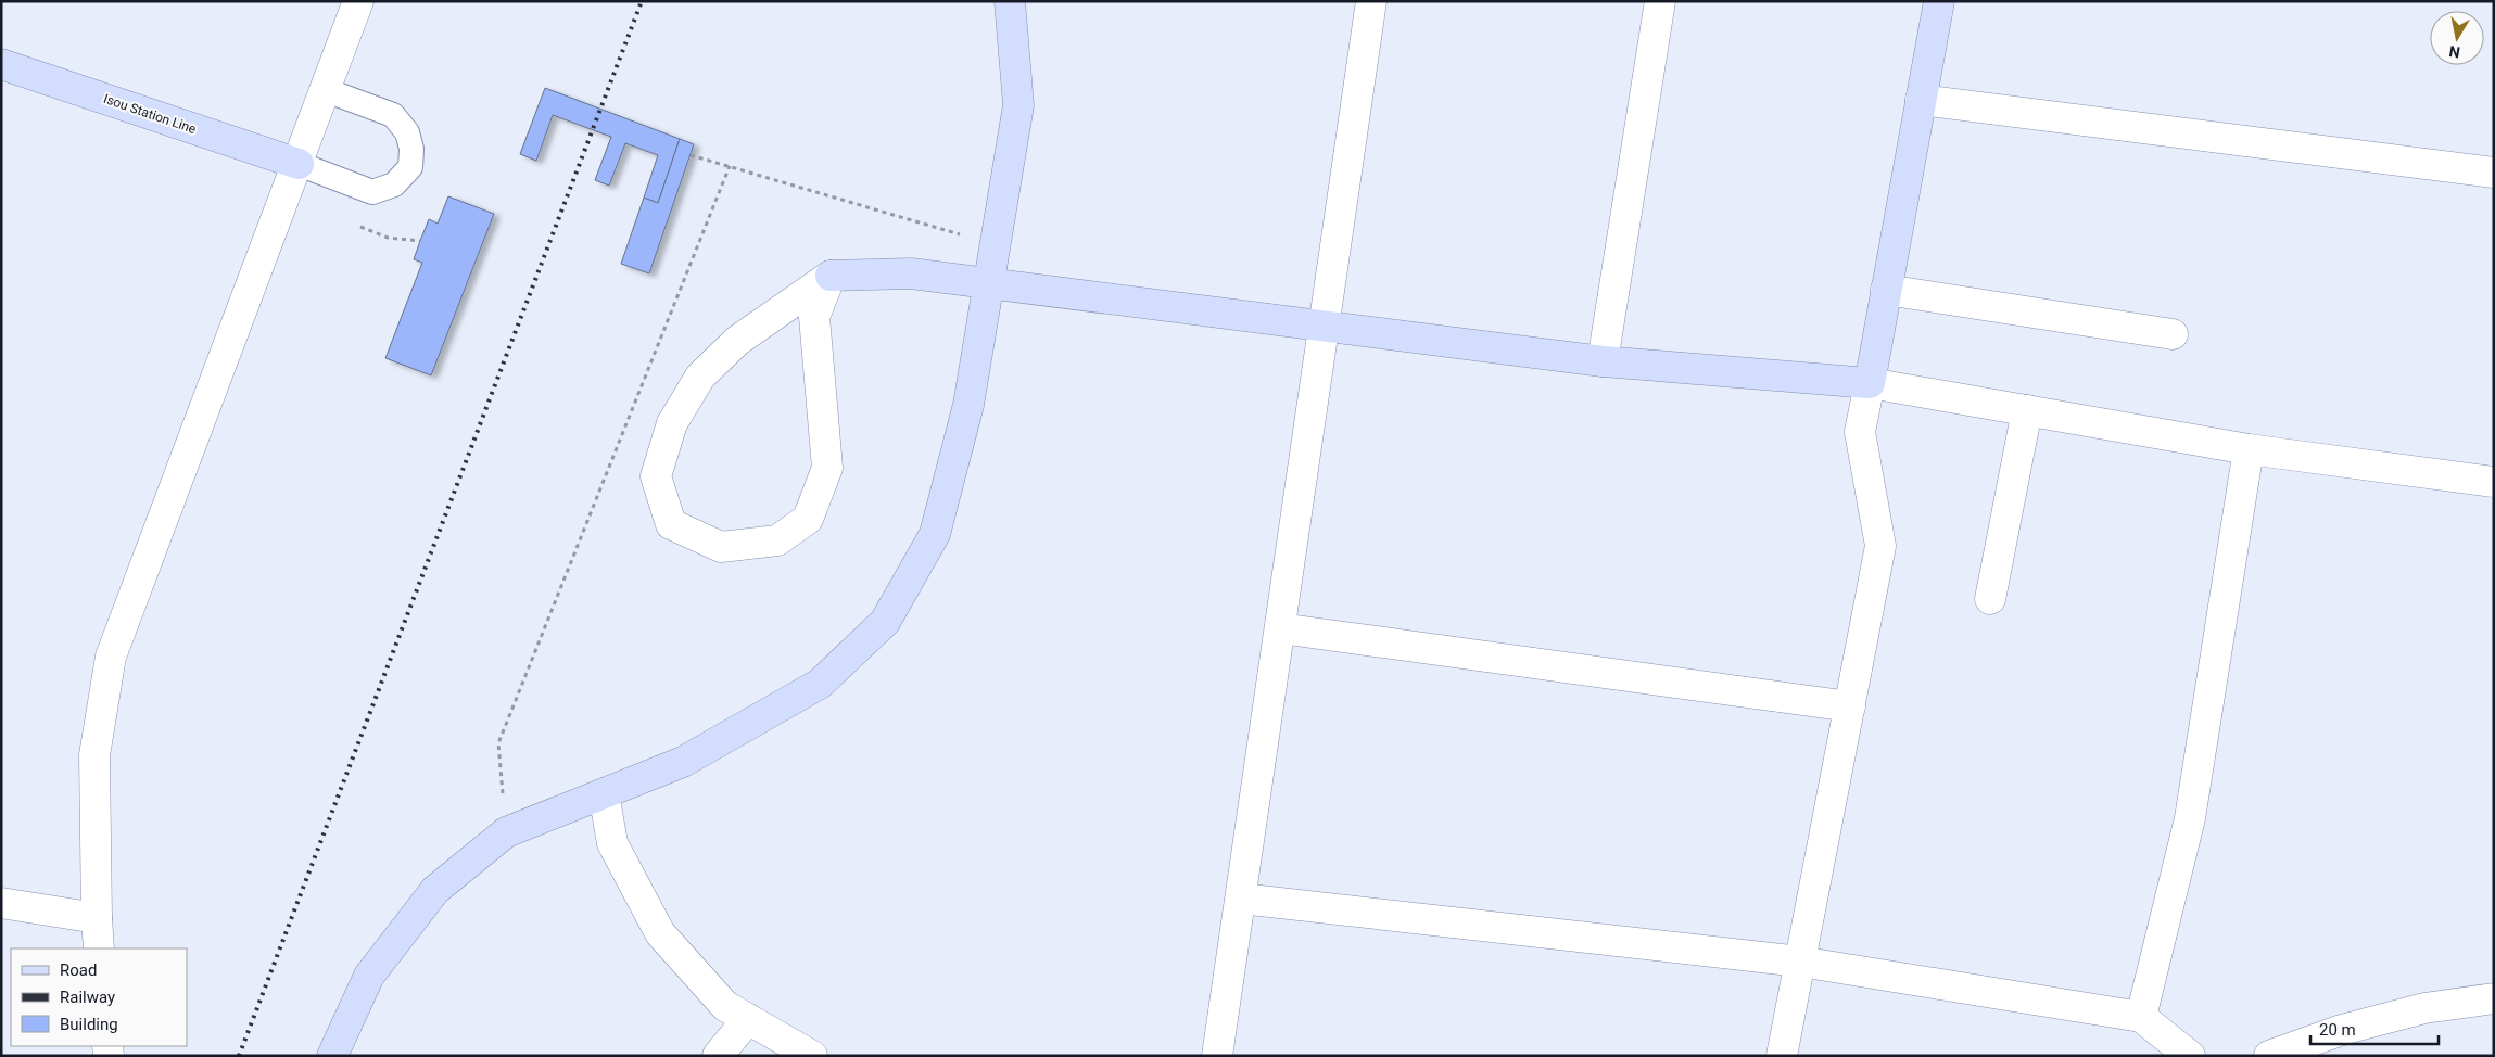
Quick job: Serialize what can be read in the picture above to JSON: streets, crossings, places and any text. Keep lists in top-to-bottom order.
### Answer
{
  "streets": {
    "street": ["Isou Station Line"]
  },
  "legend": ["Road", "Railway", "Building"],
  "scale_bar": "20 m",
  "north": "bottom"
}
